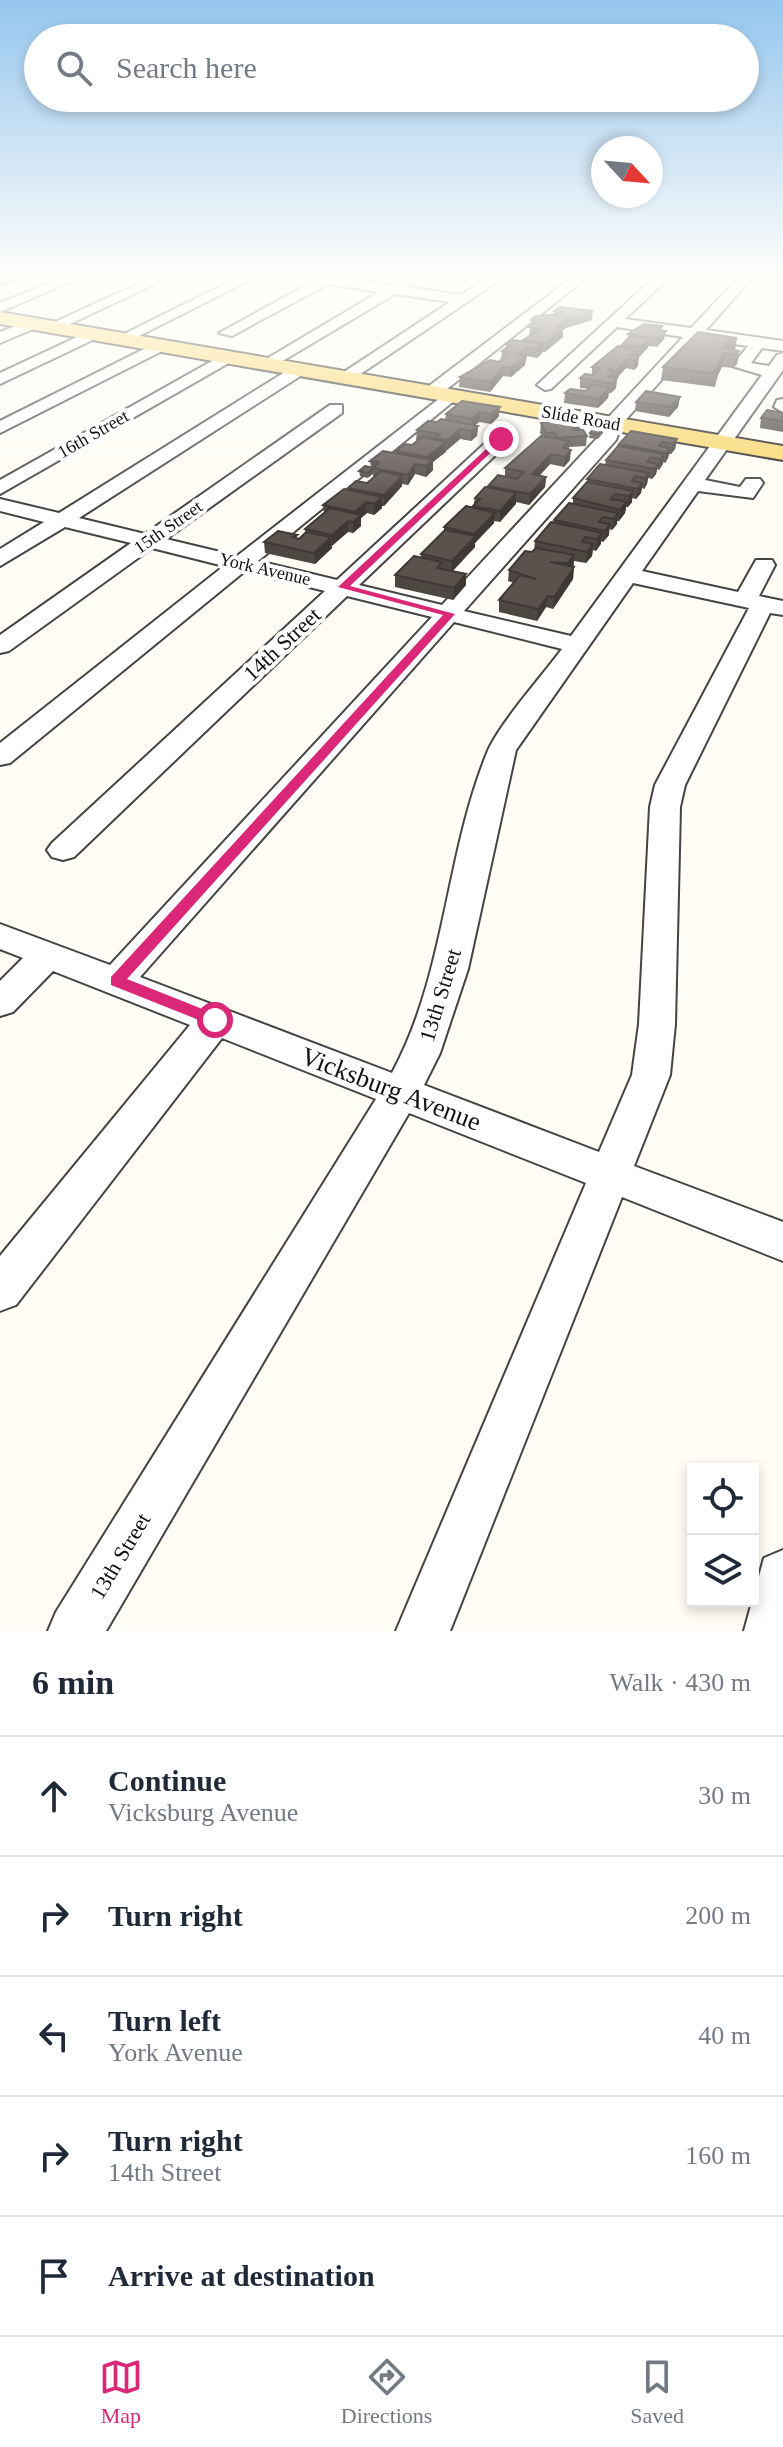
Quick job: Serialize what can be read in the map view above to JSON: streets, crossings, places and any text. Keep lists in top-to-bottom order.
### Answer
{
  "streets": {
    "main road": ["Slide Road"],
    "street": [
      "16th Street",
      "15th Street",
      "York Avenue",
      "14th Street",
      "13th Street",
      "Vicksburg Avenue"
    ]
  },
  "crossings": [
    ["Slide Road", "16th Street"],
    ["Slide Road", "13th Street"],
    ["15th Street", "York Avenue"],
    ["York Avenue", "14th Street"],
    ["York Avenue", "13th Street"],
    ["13th Street", "Vicksburg Avenue"]
  ],
  "north": "bottom right",
  "page": {
    "search": "Search here",
    "heading": ["6 min", "Walk · 430 m"],
    "list": [
      ["Continue", "Vicksburg Avenue", "30 m"],
      ["Turn right", "200 m"],
      ["Turn left", "York Avenue", "40 m"],
      ["Turn right", "14th Street", "160 m"],
      "Arrive at destination"
    ],
    "nav": ["Map", "Directions", "Saved"]
  }
}
